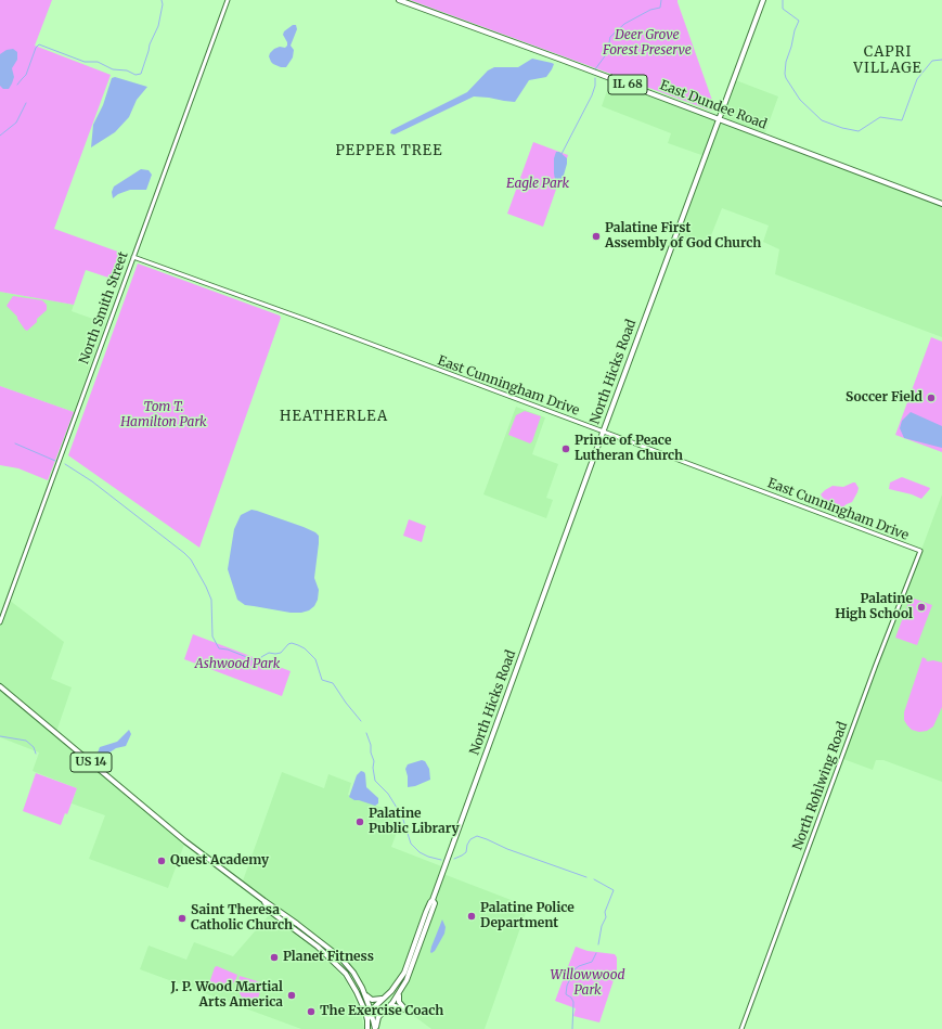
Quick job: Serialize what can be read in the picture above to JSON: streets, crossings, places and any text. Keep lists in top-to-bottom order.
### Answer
{
  "streets": {
    "main road": [
      "IL 68",
      "East Dundee Road",
      "North Hicks Road",
      "US 14"
    ],
    "street": ["North Smith Street", "East Cunningham Drive", "North Rohlwing Road"]
  },
  "crossings": [
    ["East Dundee Road", "North Hicks Road"],
    ["North Smith Street", "East Cunningham Drive"],
    ["North Hicks Road", "East Cunningham Drive"],
    ["North Hicks Road", "US 14"],
    ["East Cunningham Drive", "North Rohlwing Road"]
  ],
  "districts": ["CAPRI VILLAGE", "PEPPER TREE", "HEATHERLEA"],
  "parks": [
    "Deer Grove Forest Preserve",
    "Eagle Park",
    "Tom T. Hamilton Park",
    "Ashwood Park",
    "Willowwood Park"
  ],
  "places": [
    "Palatine First Assembly of God Church",
    "Soccer Field",
    "Prince of Peace Lutheran Church",
    "Palatine High School",
    "Palatine Public Library",
    "Quest Academy",
    "Palatine Police Department",
    "Saint Theresa Catholic Church",
    "Planet Fitness",
    "J. P. Wood Martial Arts America",
    "The Exercise Coach"
  ]
}
